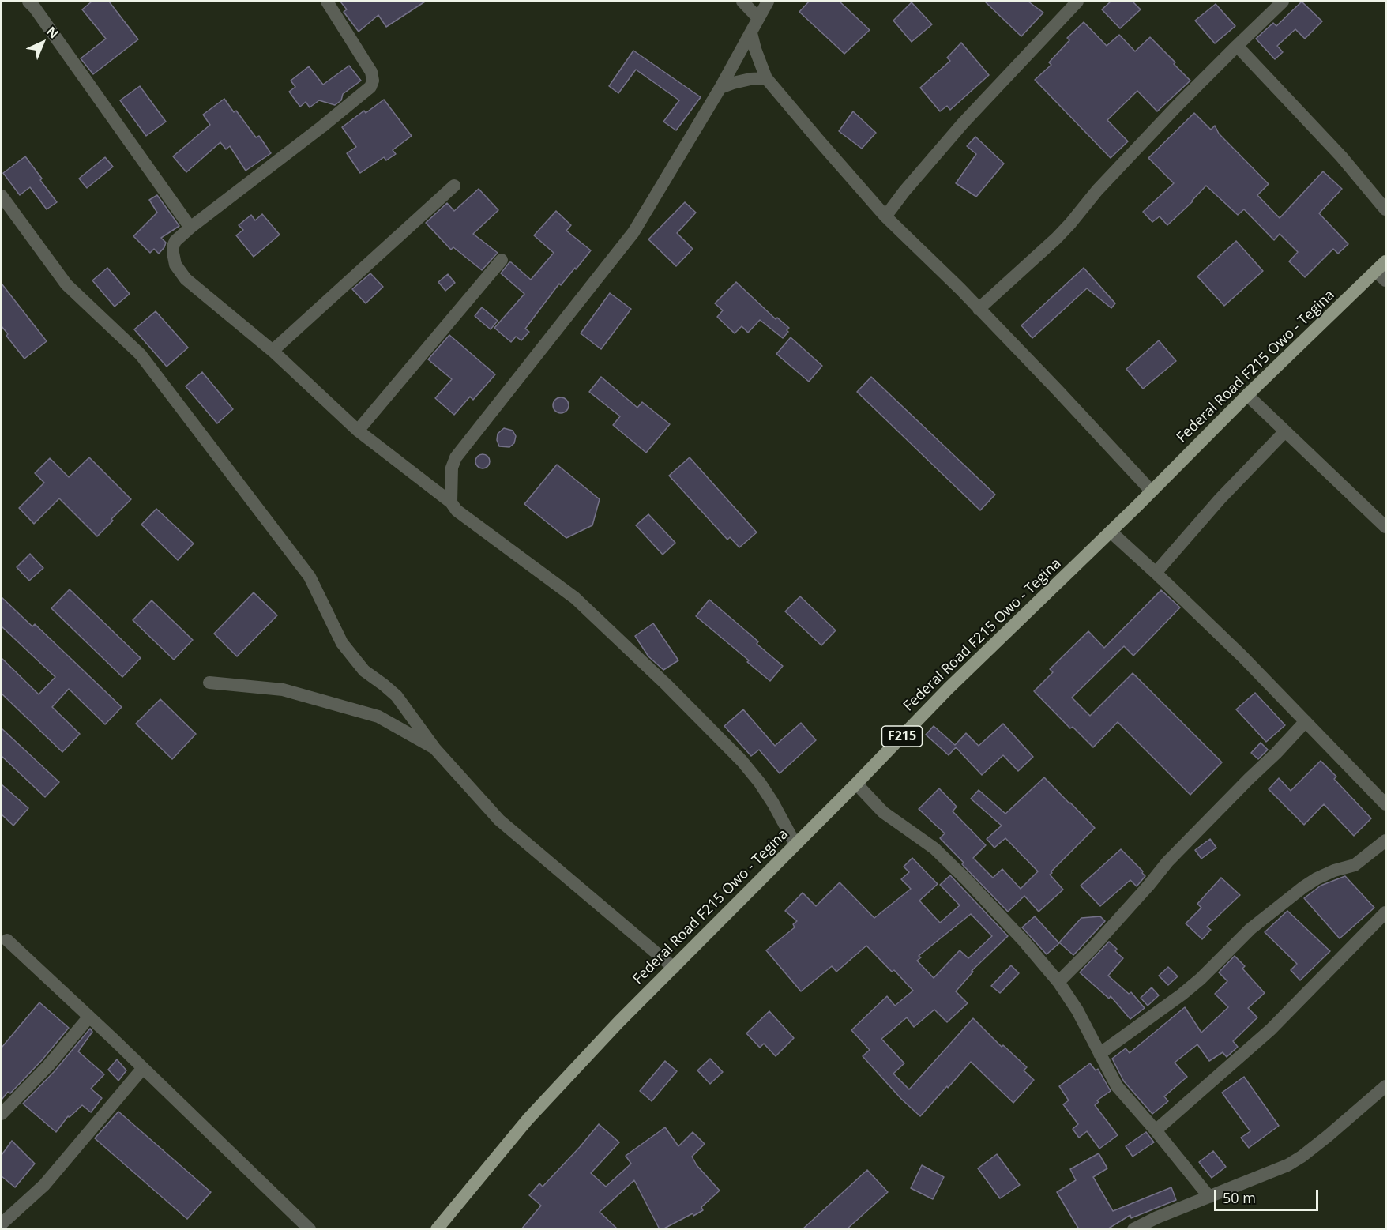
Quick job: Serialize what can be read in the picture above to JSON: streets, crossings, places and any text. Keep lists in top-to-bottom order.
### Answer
{
  "streets": {
    "main road": ["Federal Road F215 Owo - Tegina", "F215"]
  },
  "scale_bar": "50 m",
  "north": "top right"
}
